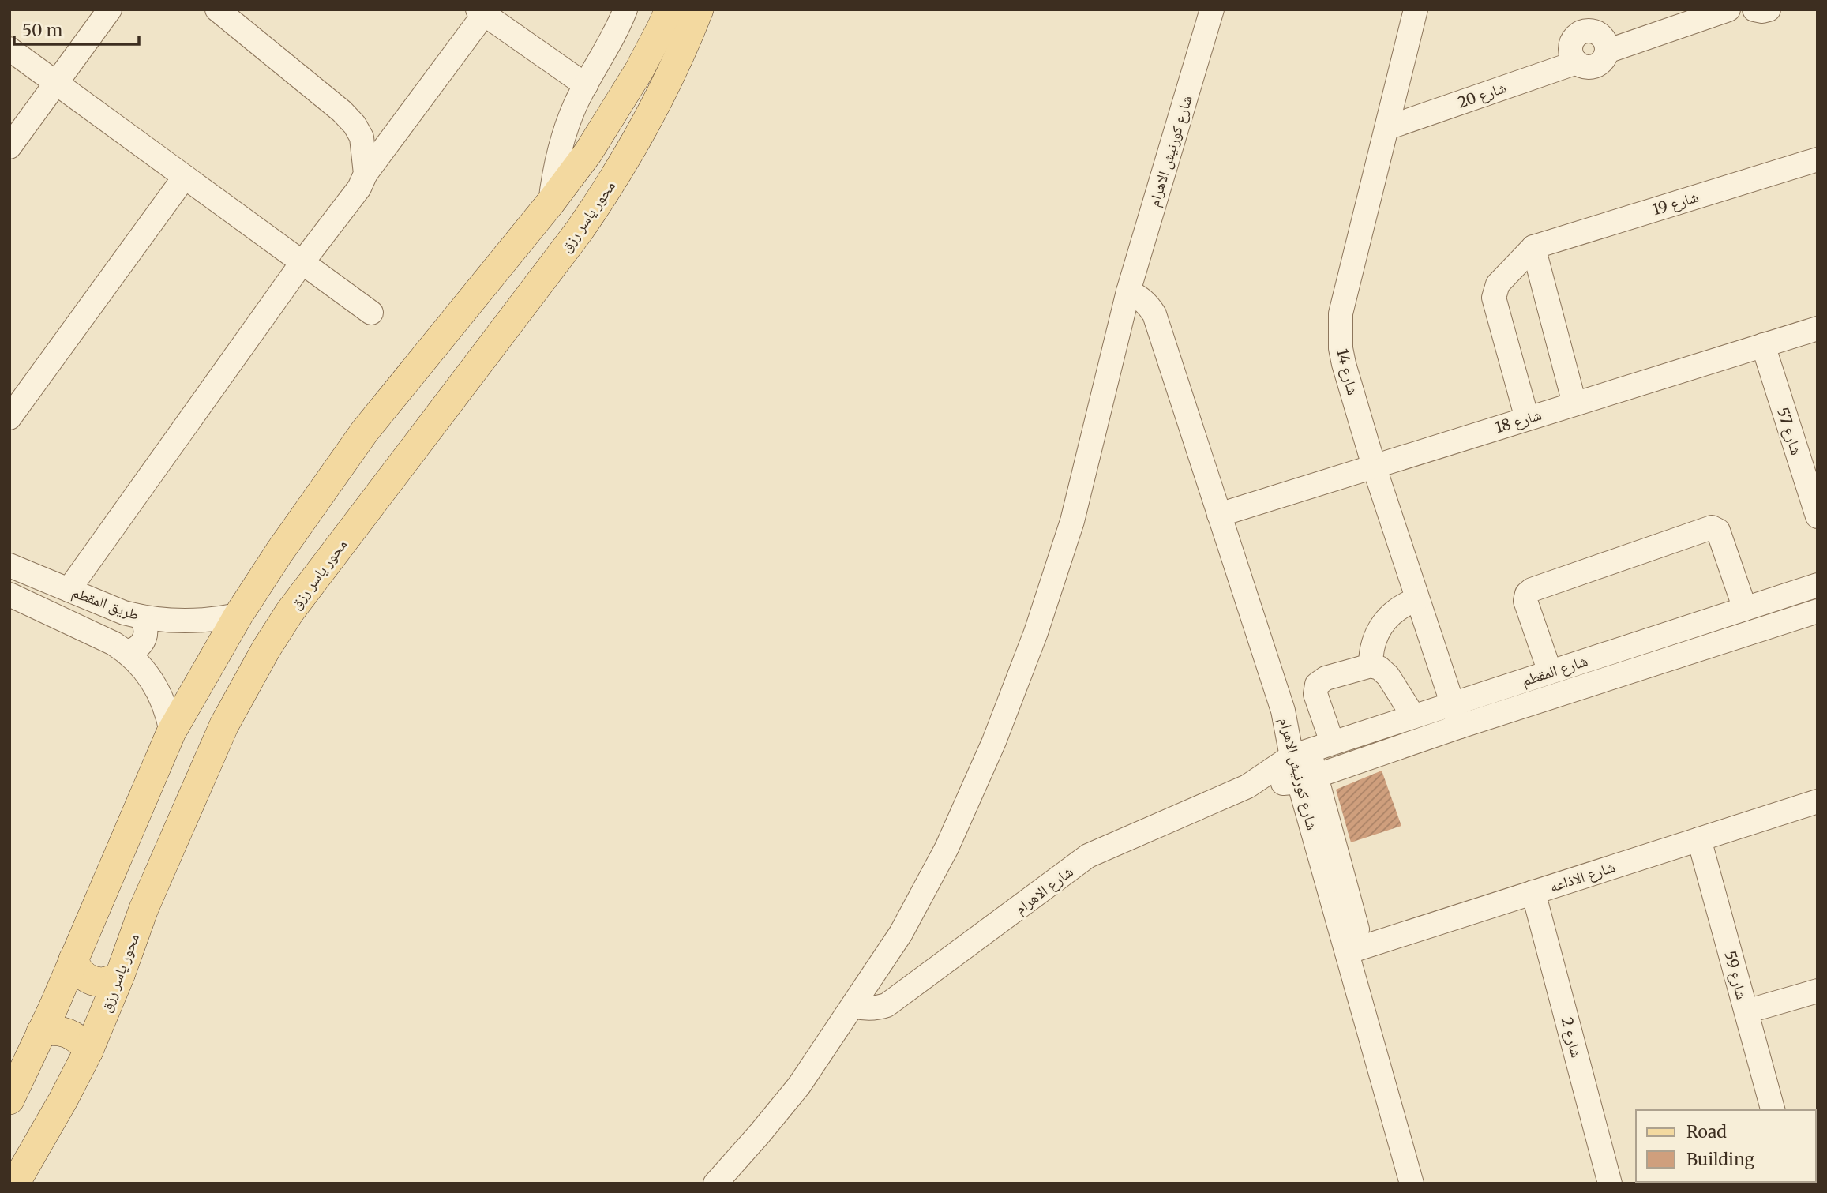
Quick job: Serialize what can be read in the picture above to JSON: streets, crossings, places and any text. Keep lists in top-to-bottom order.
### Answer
{
  "streets": {
    "main road": ["محور ياسر رزق"],
    "street": [
      "شارع 20",
      "شارع كورنيش الاهرام",
      "شارع 19",
      "شارع 14",
      "شارع 18",
      "شارع 57",
      "طريق المقطم",
      "شارع المقطم",
      "شارع الاذاعه",
      "شارع الاهرام",
      "شارع 59",
      "شارع 2"
    ]
  },
  "crossings": [
    ["شارع 20", "شارع 14"],
    ["شارع كورنيش الاهرام", "شارع 18"],
    ["شارع كورنيش الاهرام", "شارع المقطم"],
    ["شارع كورنيش الاهرام", "شارع الاذاعه"],
    ["شارع كورنيش الاهرام", "شارع الاهرام"],
    ["شارع 19", "شارع 18"],
    ["شارع 14", "شارع 18"],
    ["شارع 14", "شارع المقطم"],
    ["شارع 18", "شارع 57"],
    ["شارع المقطم", "شارع الاهرام"],
    ["شارع الاذاعه", "شارع 59"],
    ["شارع الاذاعه", "شارع 2"]
  ],
  "legend": ["Road", "Building"],
  "scale_bar": "50 m"
}
